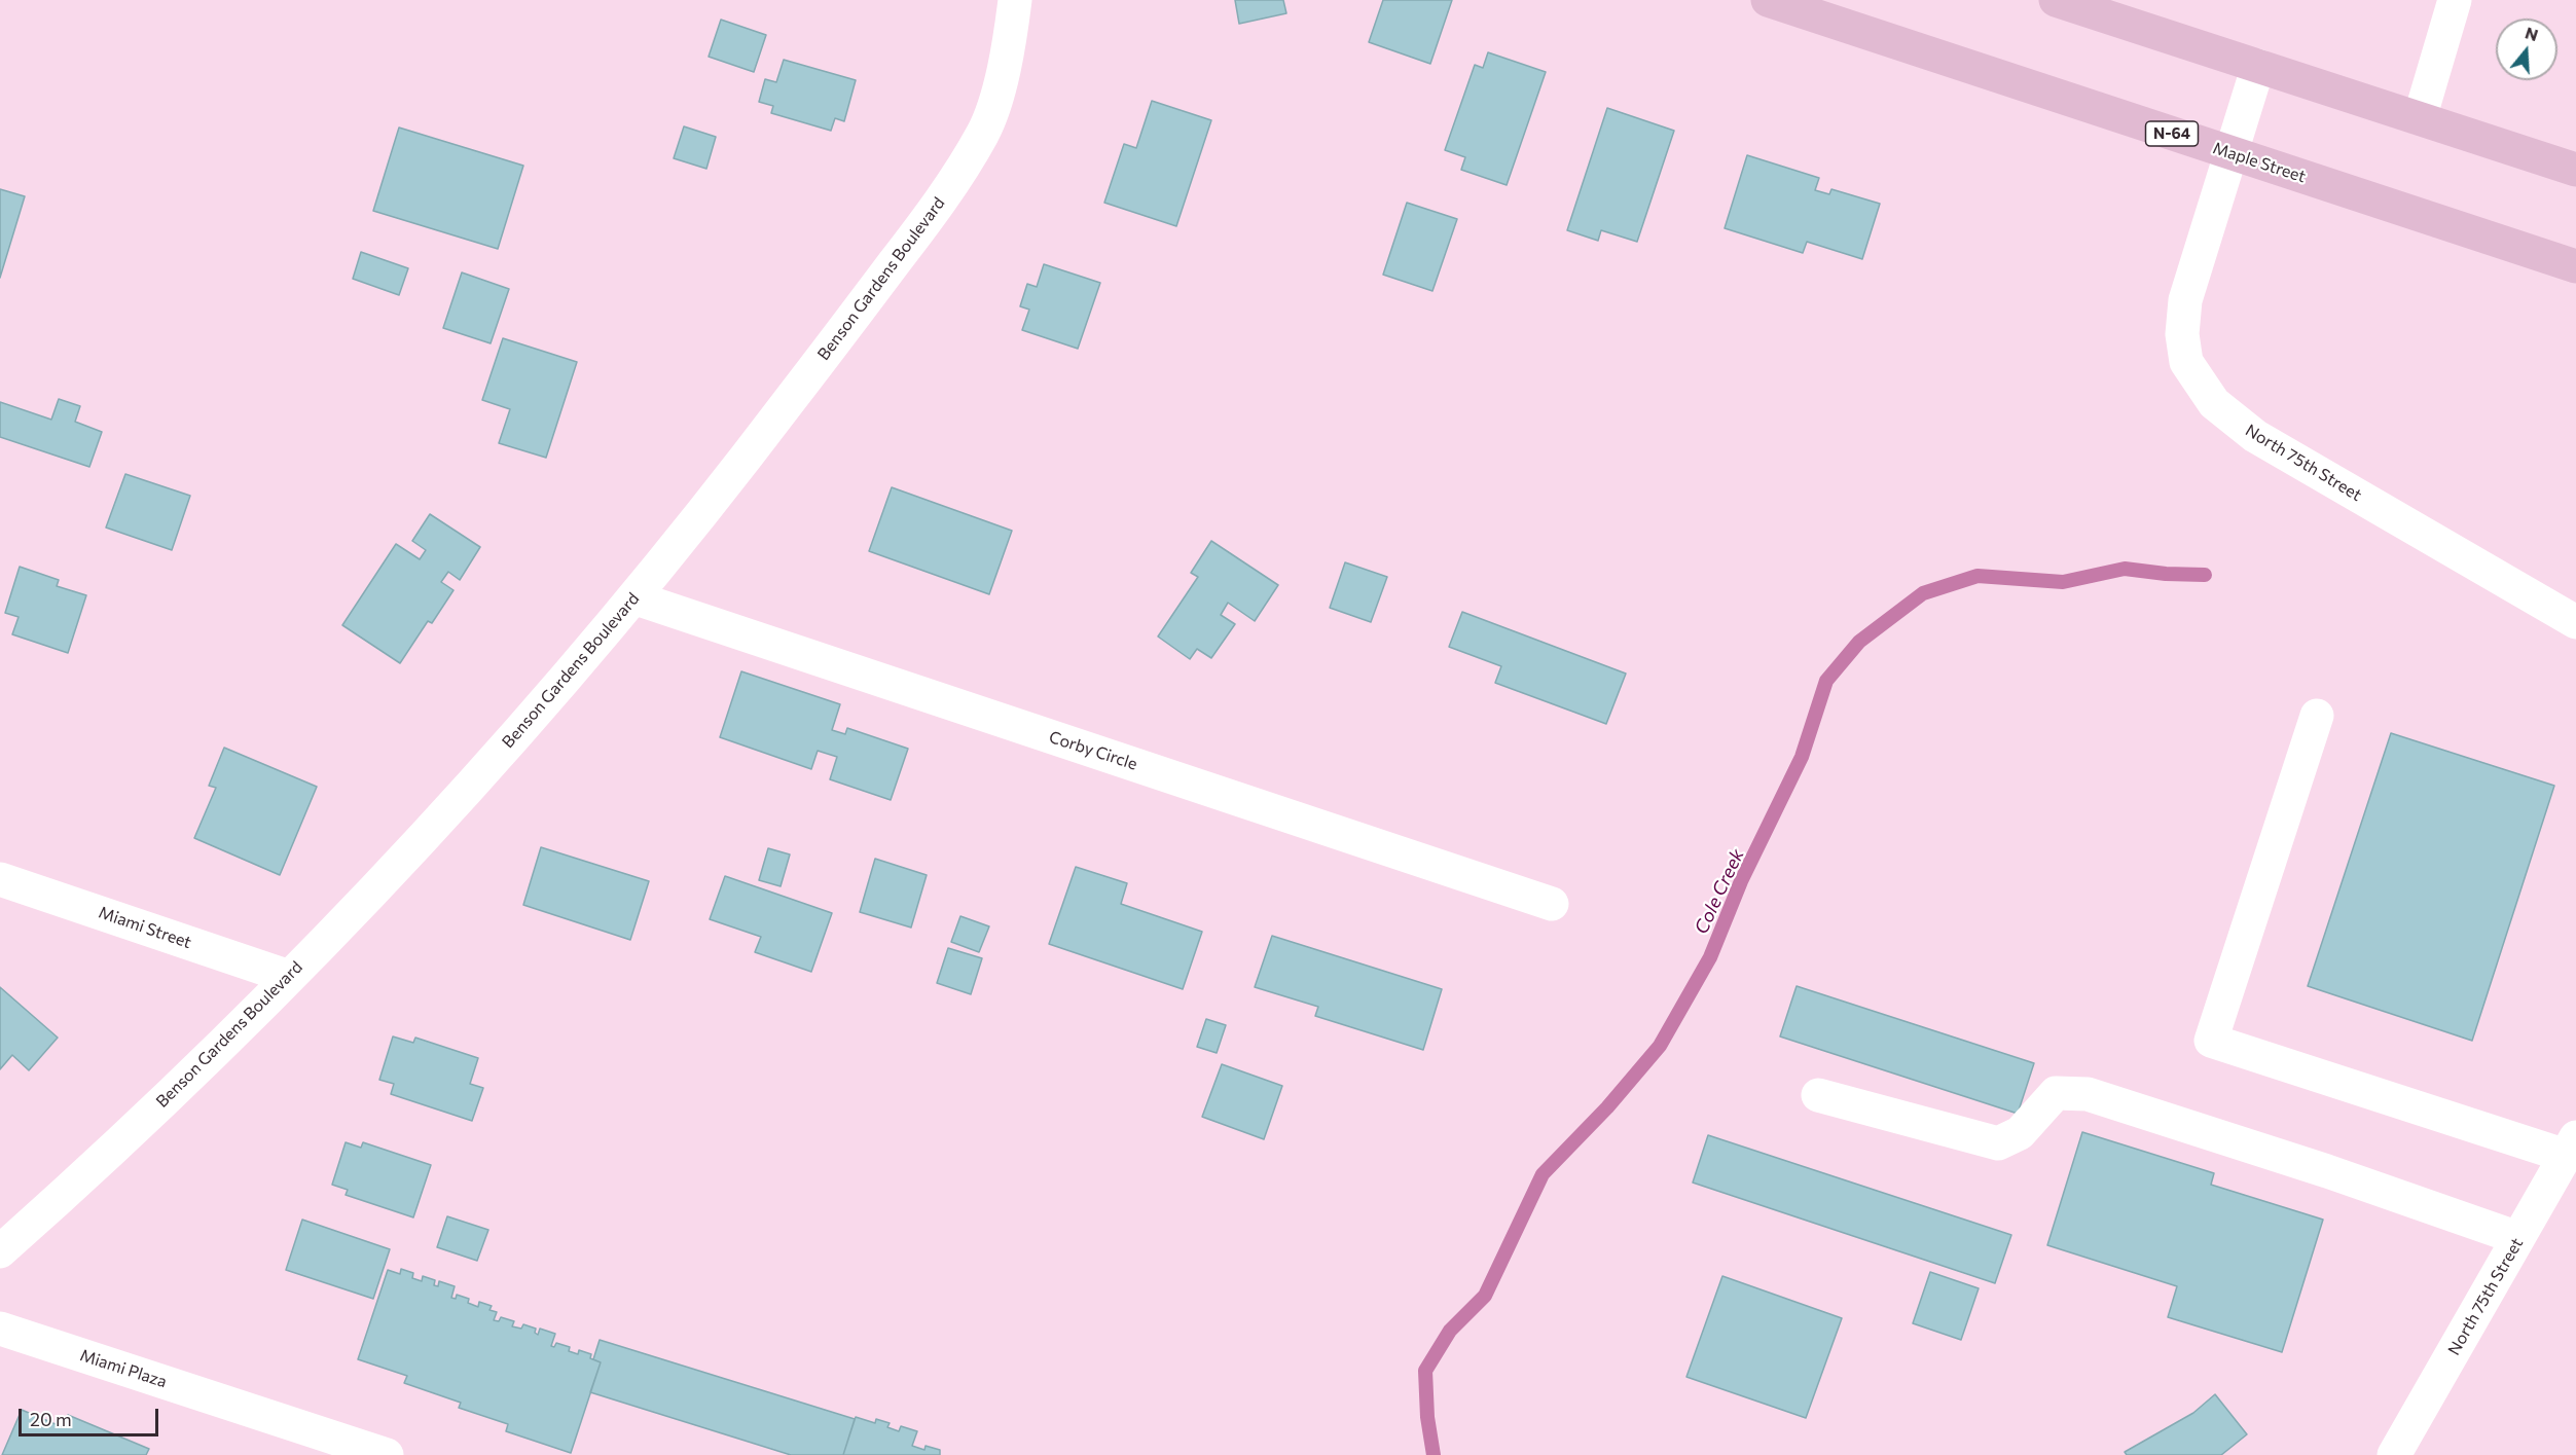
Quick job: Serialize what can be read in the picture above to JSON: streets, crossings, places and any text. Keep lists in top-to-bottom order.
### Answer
{
  "streets": {
    "main road": ["N-64", "Maple Street"],
    "street": [
      "Benson Gardens Boulevard",
      "North 75th Street",
      "Corby Circle",
      "Miami Street",
      "Miami Plaza"
    ]
  },
  "crossings": [
    ["Maple Street", "North 75th Street"],
    ["Benson Gardens Boulevard", "Corby Circle"],
    ["Benson Gardens Boulevard", "Miami Street"]
  ],
  "water": ["Cole Creek"],
  "scale_bar": "20 m",
  "north": "top"
}
